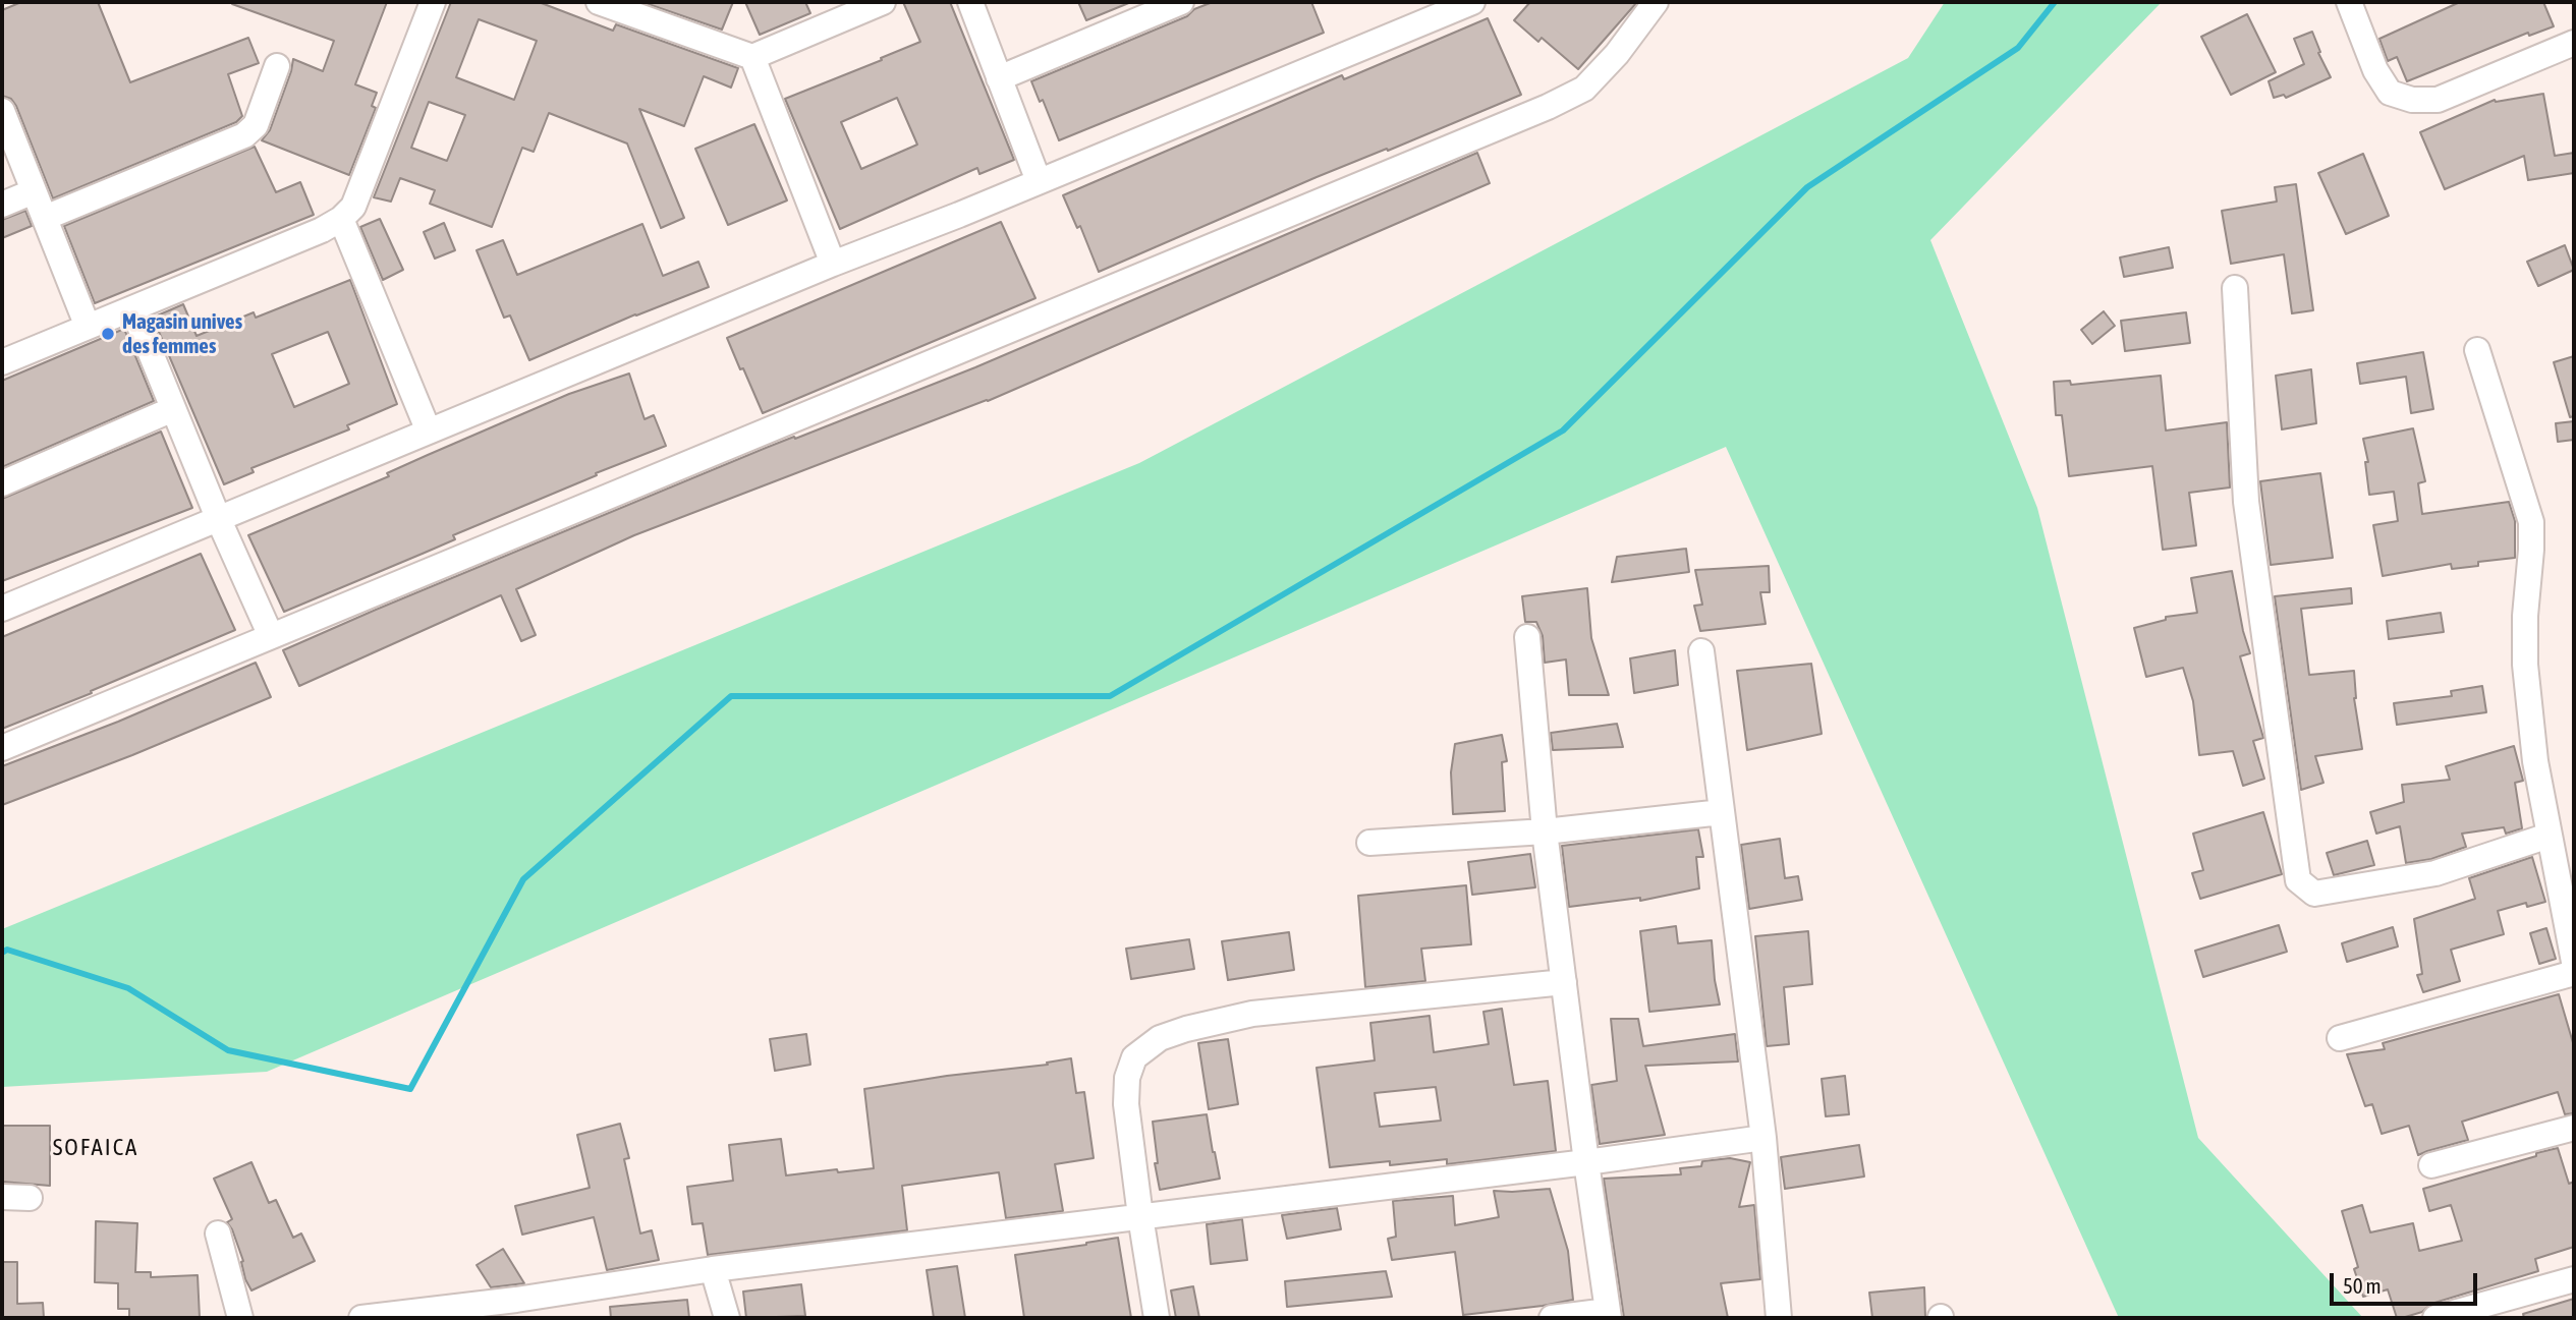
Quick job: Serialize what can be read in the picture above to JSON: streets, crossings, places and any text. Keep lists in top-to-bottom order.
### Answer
{
  "districts": ["SOFAICA"],
  "places": ["Magasin unives des femmes"],
  "scale_bar": "50 m"
}
